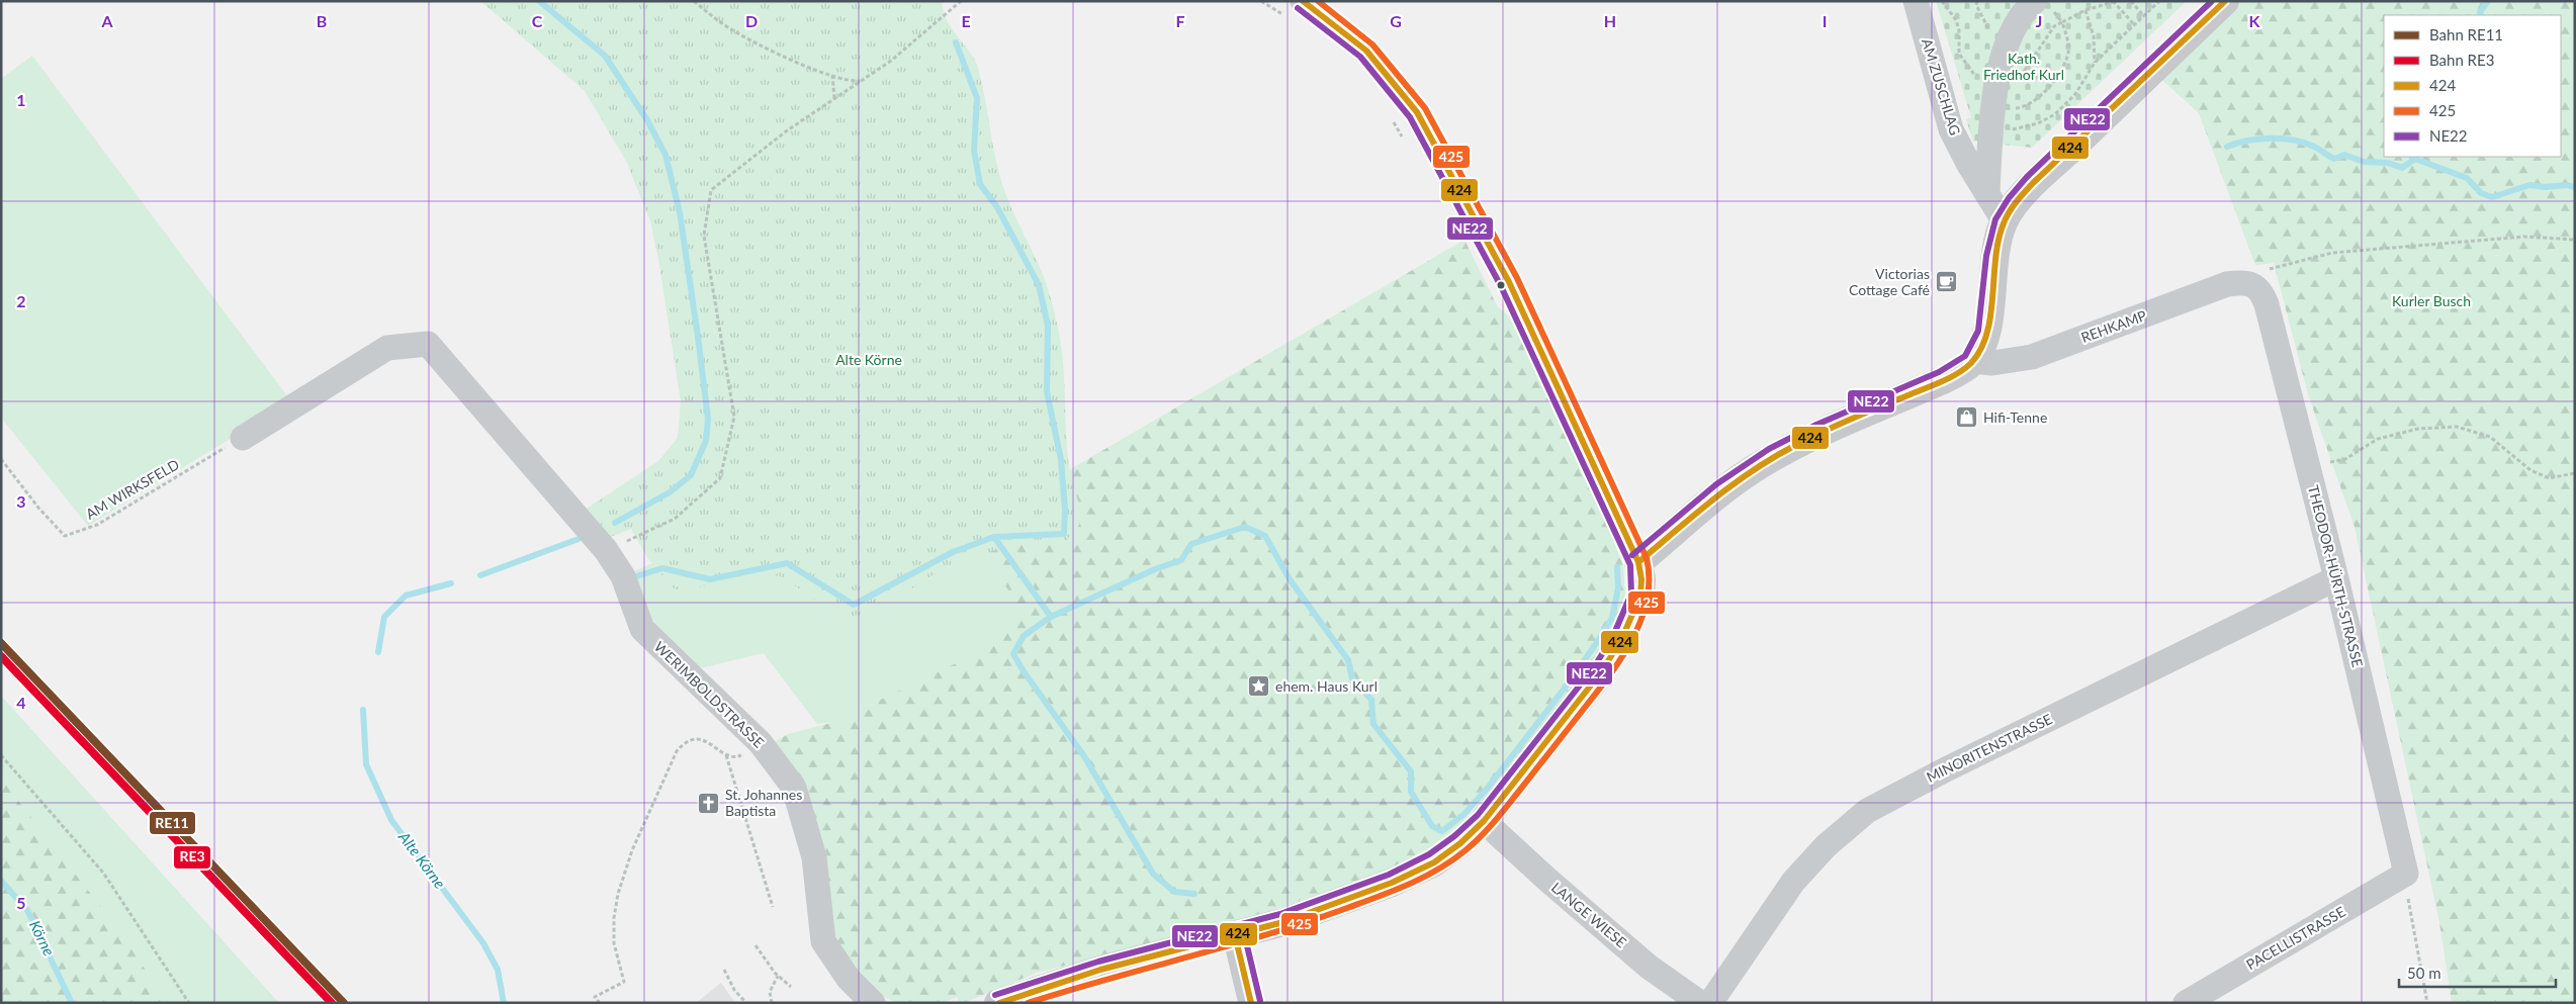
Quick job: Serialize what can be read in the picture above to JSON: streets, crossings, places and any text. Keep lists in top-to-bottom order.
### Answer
{
  "streets": {
    "street": [
      "AM ZUSCHLAG",
      "REHKAMP",
      "THEODOR-HÜRTH-STRASSE",
      "WERIMBOLDSTRASSE",
      "MINORITENSTRASSE",
      "LANGE WIESE",
      "PACELLISTRASSE"
    ],
    "path": ["AM WIRKSFELD"]
  },
  "crossings": [
    ["REHKAMP", "THEODOR-HÜRTH-STRASSE"],
    ["AM WIRKSFELD", "WERIMBOLDSTRASSE"],
    ["THEODOR-HÜRTH-STRASSE", "MINORITENSTRASSE"],
    ["THEODOR-HÜRTH-STRASSE", "PACELLISTRASSE"]
  ],
  "water": ["Alte Körne", "Körne"],
  "parks": ["Kath. Friedhof Kurl", "Kurler Busch", "Alte Körne"],
  "places": {
    "cafe": ["Victorias Cottage Café"],
    "shop": ["Hifi-Tenne"],
    "place": ["ehem. Haus Kurl"],
    "church": ["St. Johannes Baptista"]
  },
  "lines": [
    "transit line 424",
    "transit line 425",
    "transit line NE22",
    "rail line RE11",
    "rail line RE3"
  ],
  "legend": [
    "Bahn RE11",
    "Bahn RE3",
    "424",
    "425",
    "NE22"
  ],
  "scale_bar": "50 m",
  "grid": {
    "columns": [
      "A",
      "B",
      "C",
      "D",
      "E",
      "F",
      "G",
      "H",
      "I",
      "J",
      "K"
    ],
    "rows": [
      "1",
      "2",
      "3",
      "4",
      "5"
    ]
  }
}
